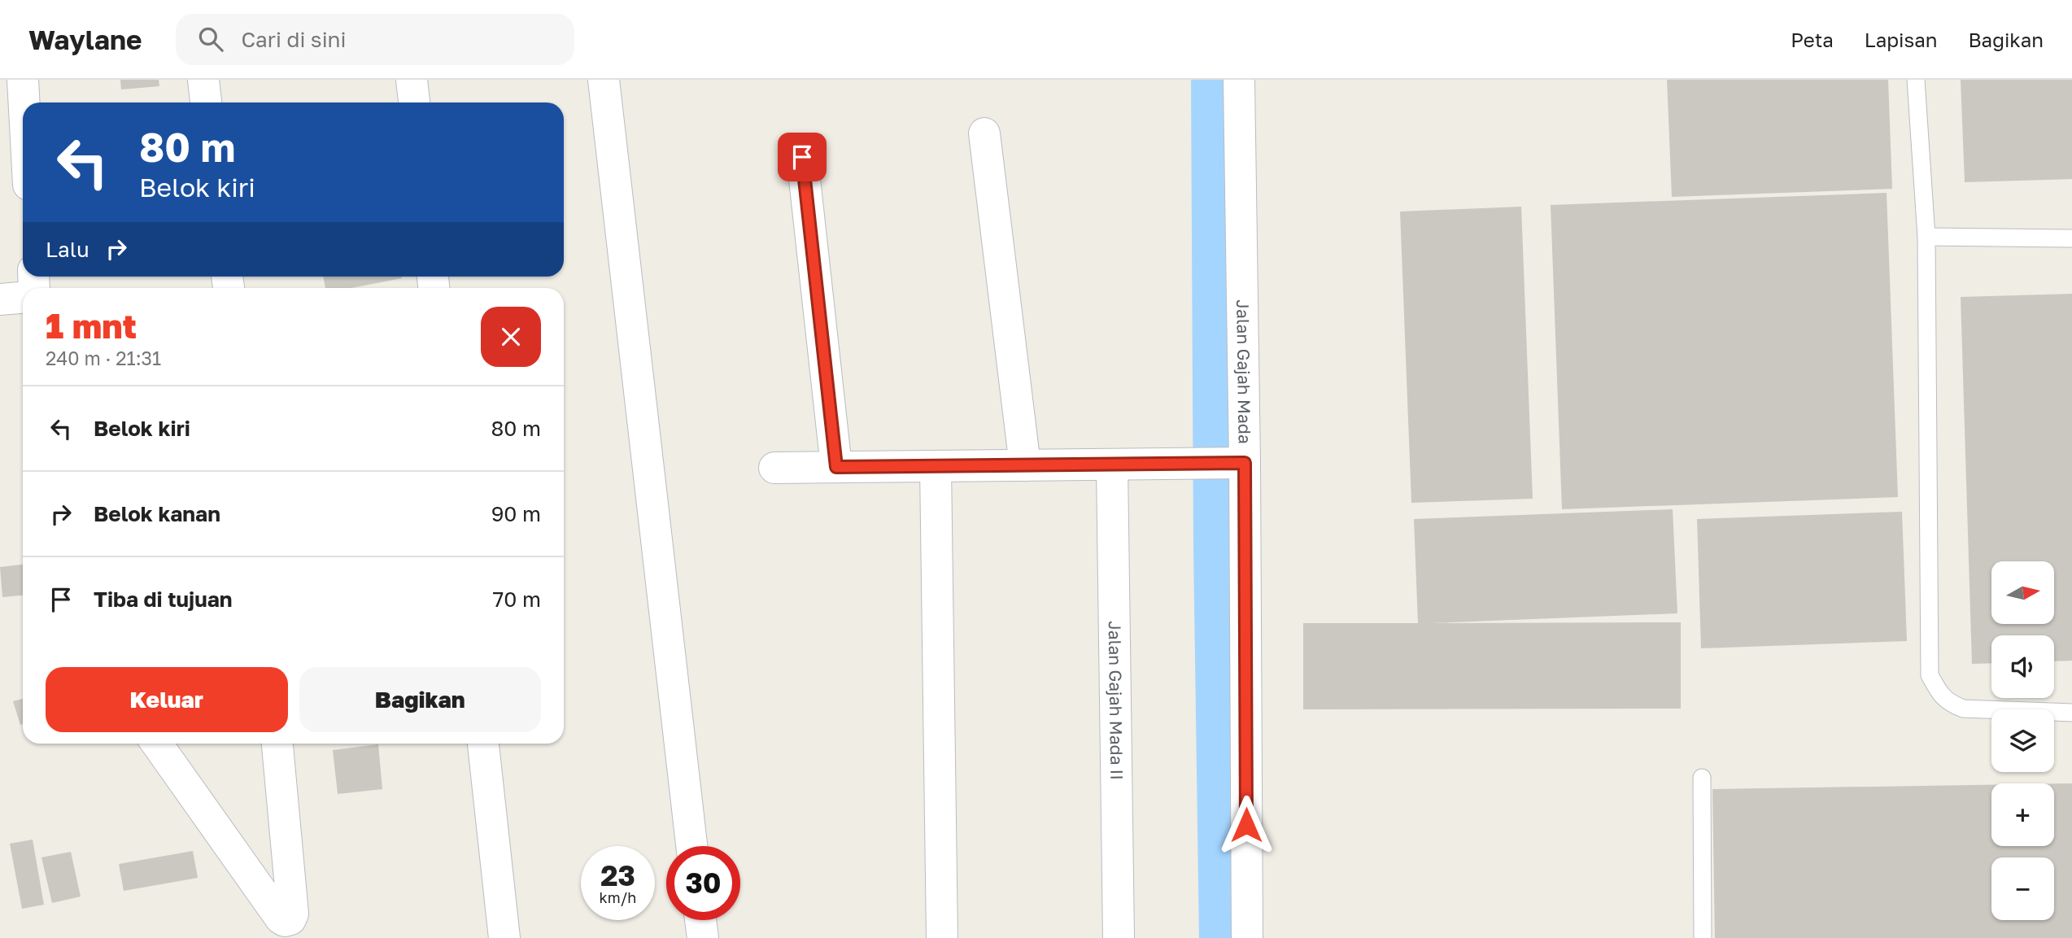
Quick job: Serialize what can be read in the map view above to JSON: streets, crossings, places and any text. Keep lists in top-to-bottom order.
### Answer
{
  "streets": {
    "street": ["Jalan Gajah Mada", "Jalan Gajah Mada II"]
  },
  "north": "right",
  "page": {
    "header": "Waylane",
    "search": "Cari di sini",
    "nav": ["Peta", "Lapisan", "Bagikan"],
    "turn": ["80 m", "Belok kiri"],
    "then": "Lalu",
    "heading": ["1 mnt", "240 m · 21:31"],
    "list": [
      {
        "name": "Belok kiri",
        "value": "80 m"
      },
      {
        "name": "Belok kanan",
        "value": "90 m"
      },
      {
        "name": "Tiba di tujuan",
        "value": "70 m"
      }
    ],
    "map_buttons": ["+", "−"],
    "buttons": ["Keluar", "Bagikan"],
    "speed": "23 km/h",
    "limit": "30"
  }
}
